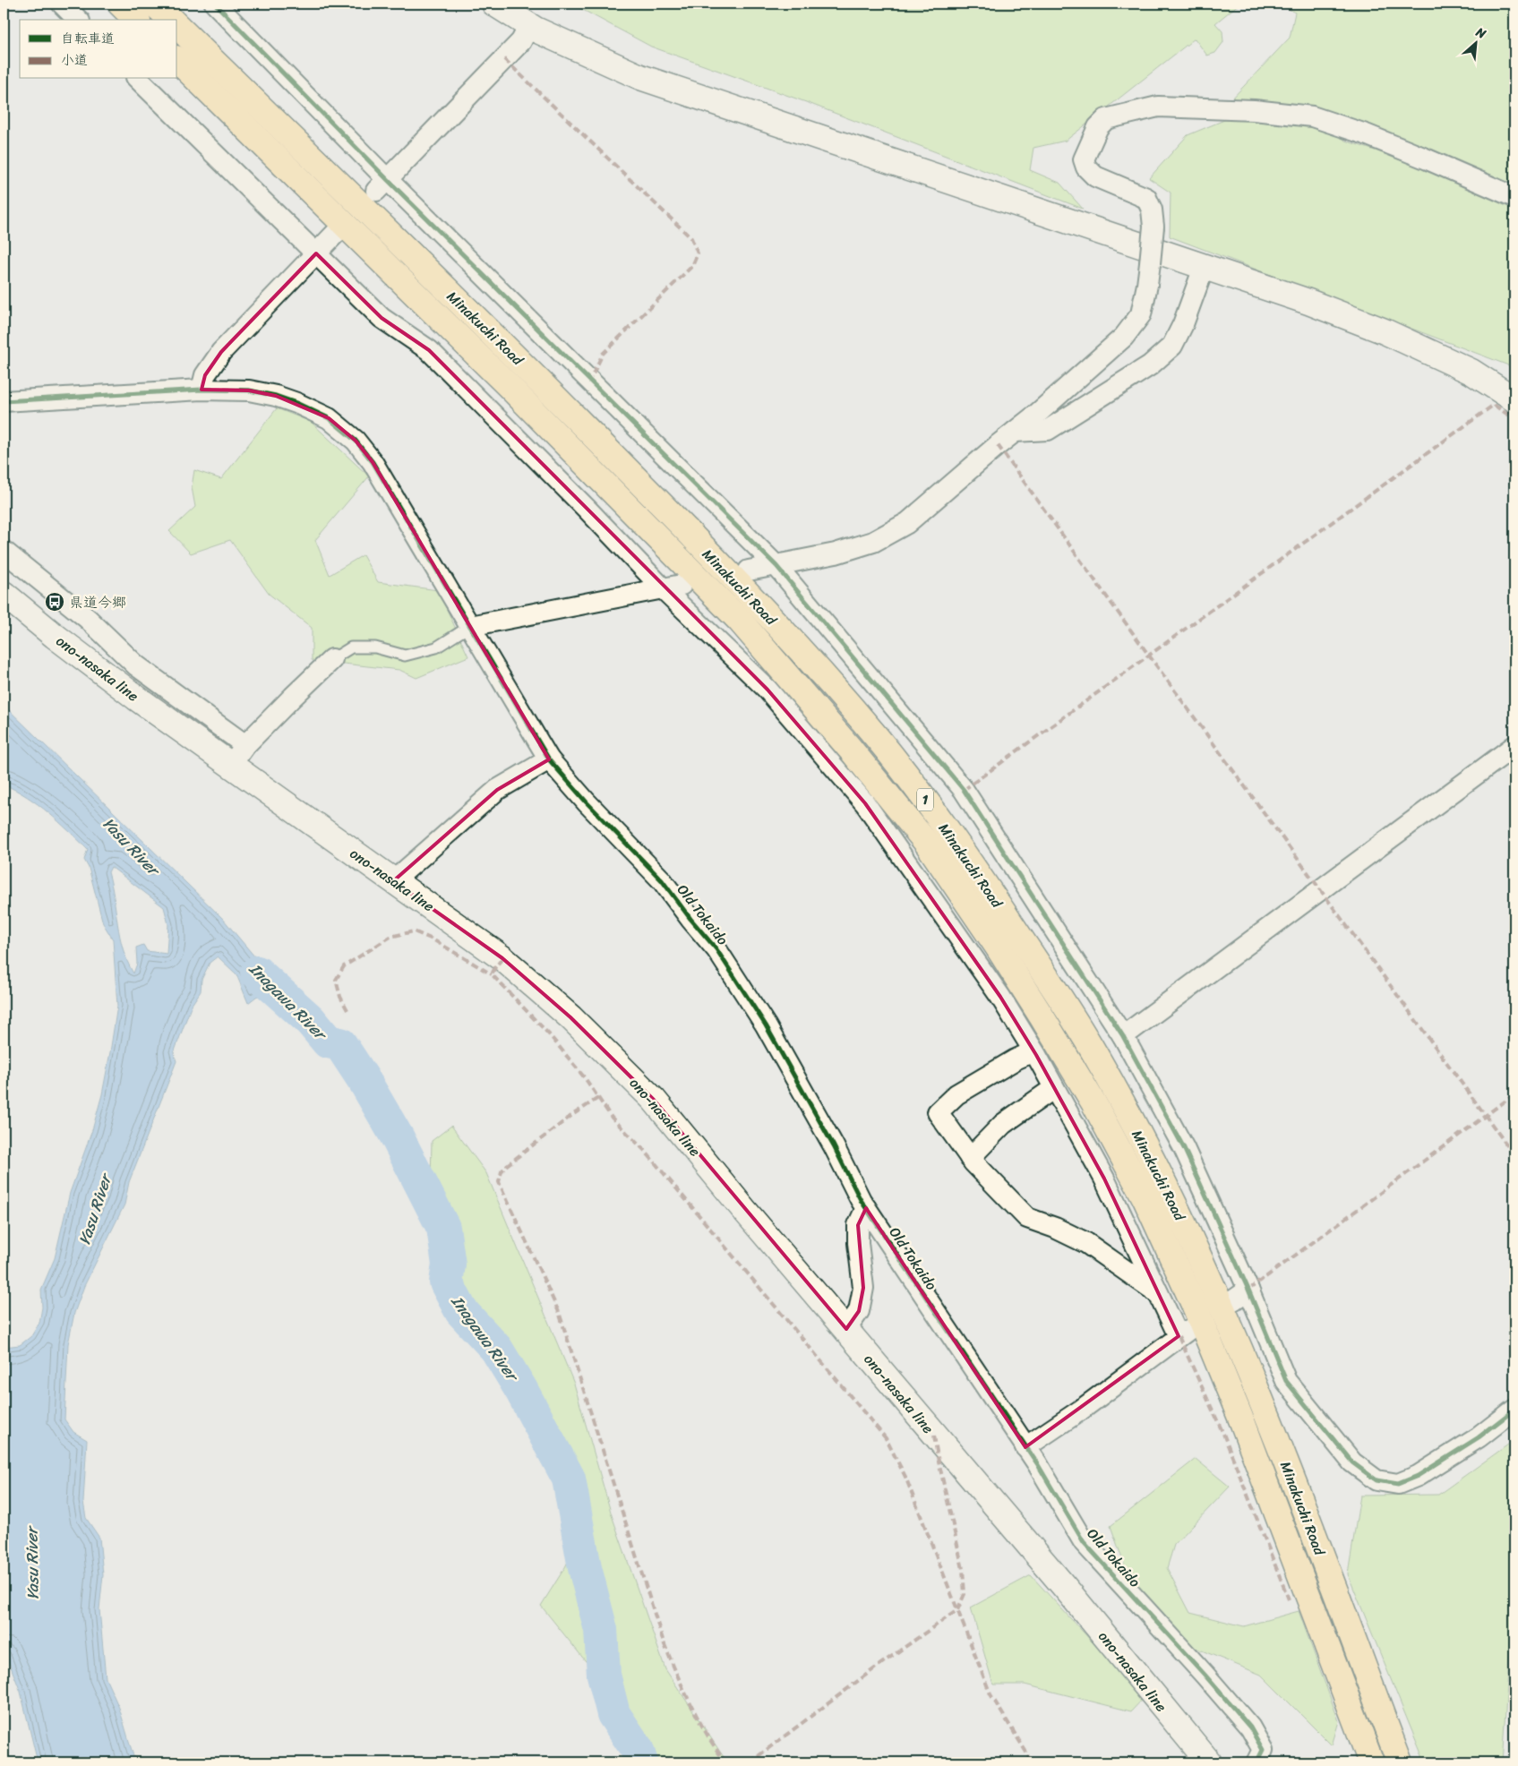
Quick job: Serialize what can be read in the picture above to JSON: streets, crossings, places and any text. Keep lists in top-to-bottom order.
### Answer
{
  "streets": {
    "highway": ["Minakuchi Road", "1"],
    "main road": ["ono-nasaka line"],
    "street": ["Old Tokaido"]
  },
  "water": ["Yasu River", "Inagawa River"],
  "places": {
    "bus stop": ["県道今郷"]
  },
  "legend": ["自転車道", "小道"],
  "north": "top right"
}
